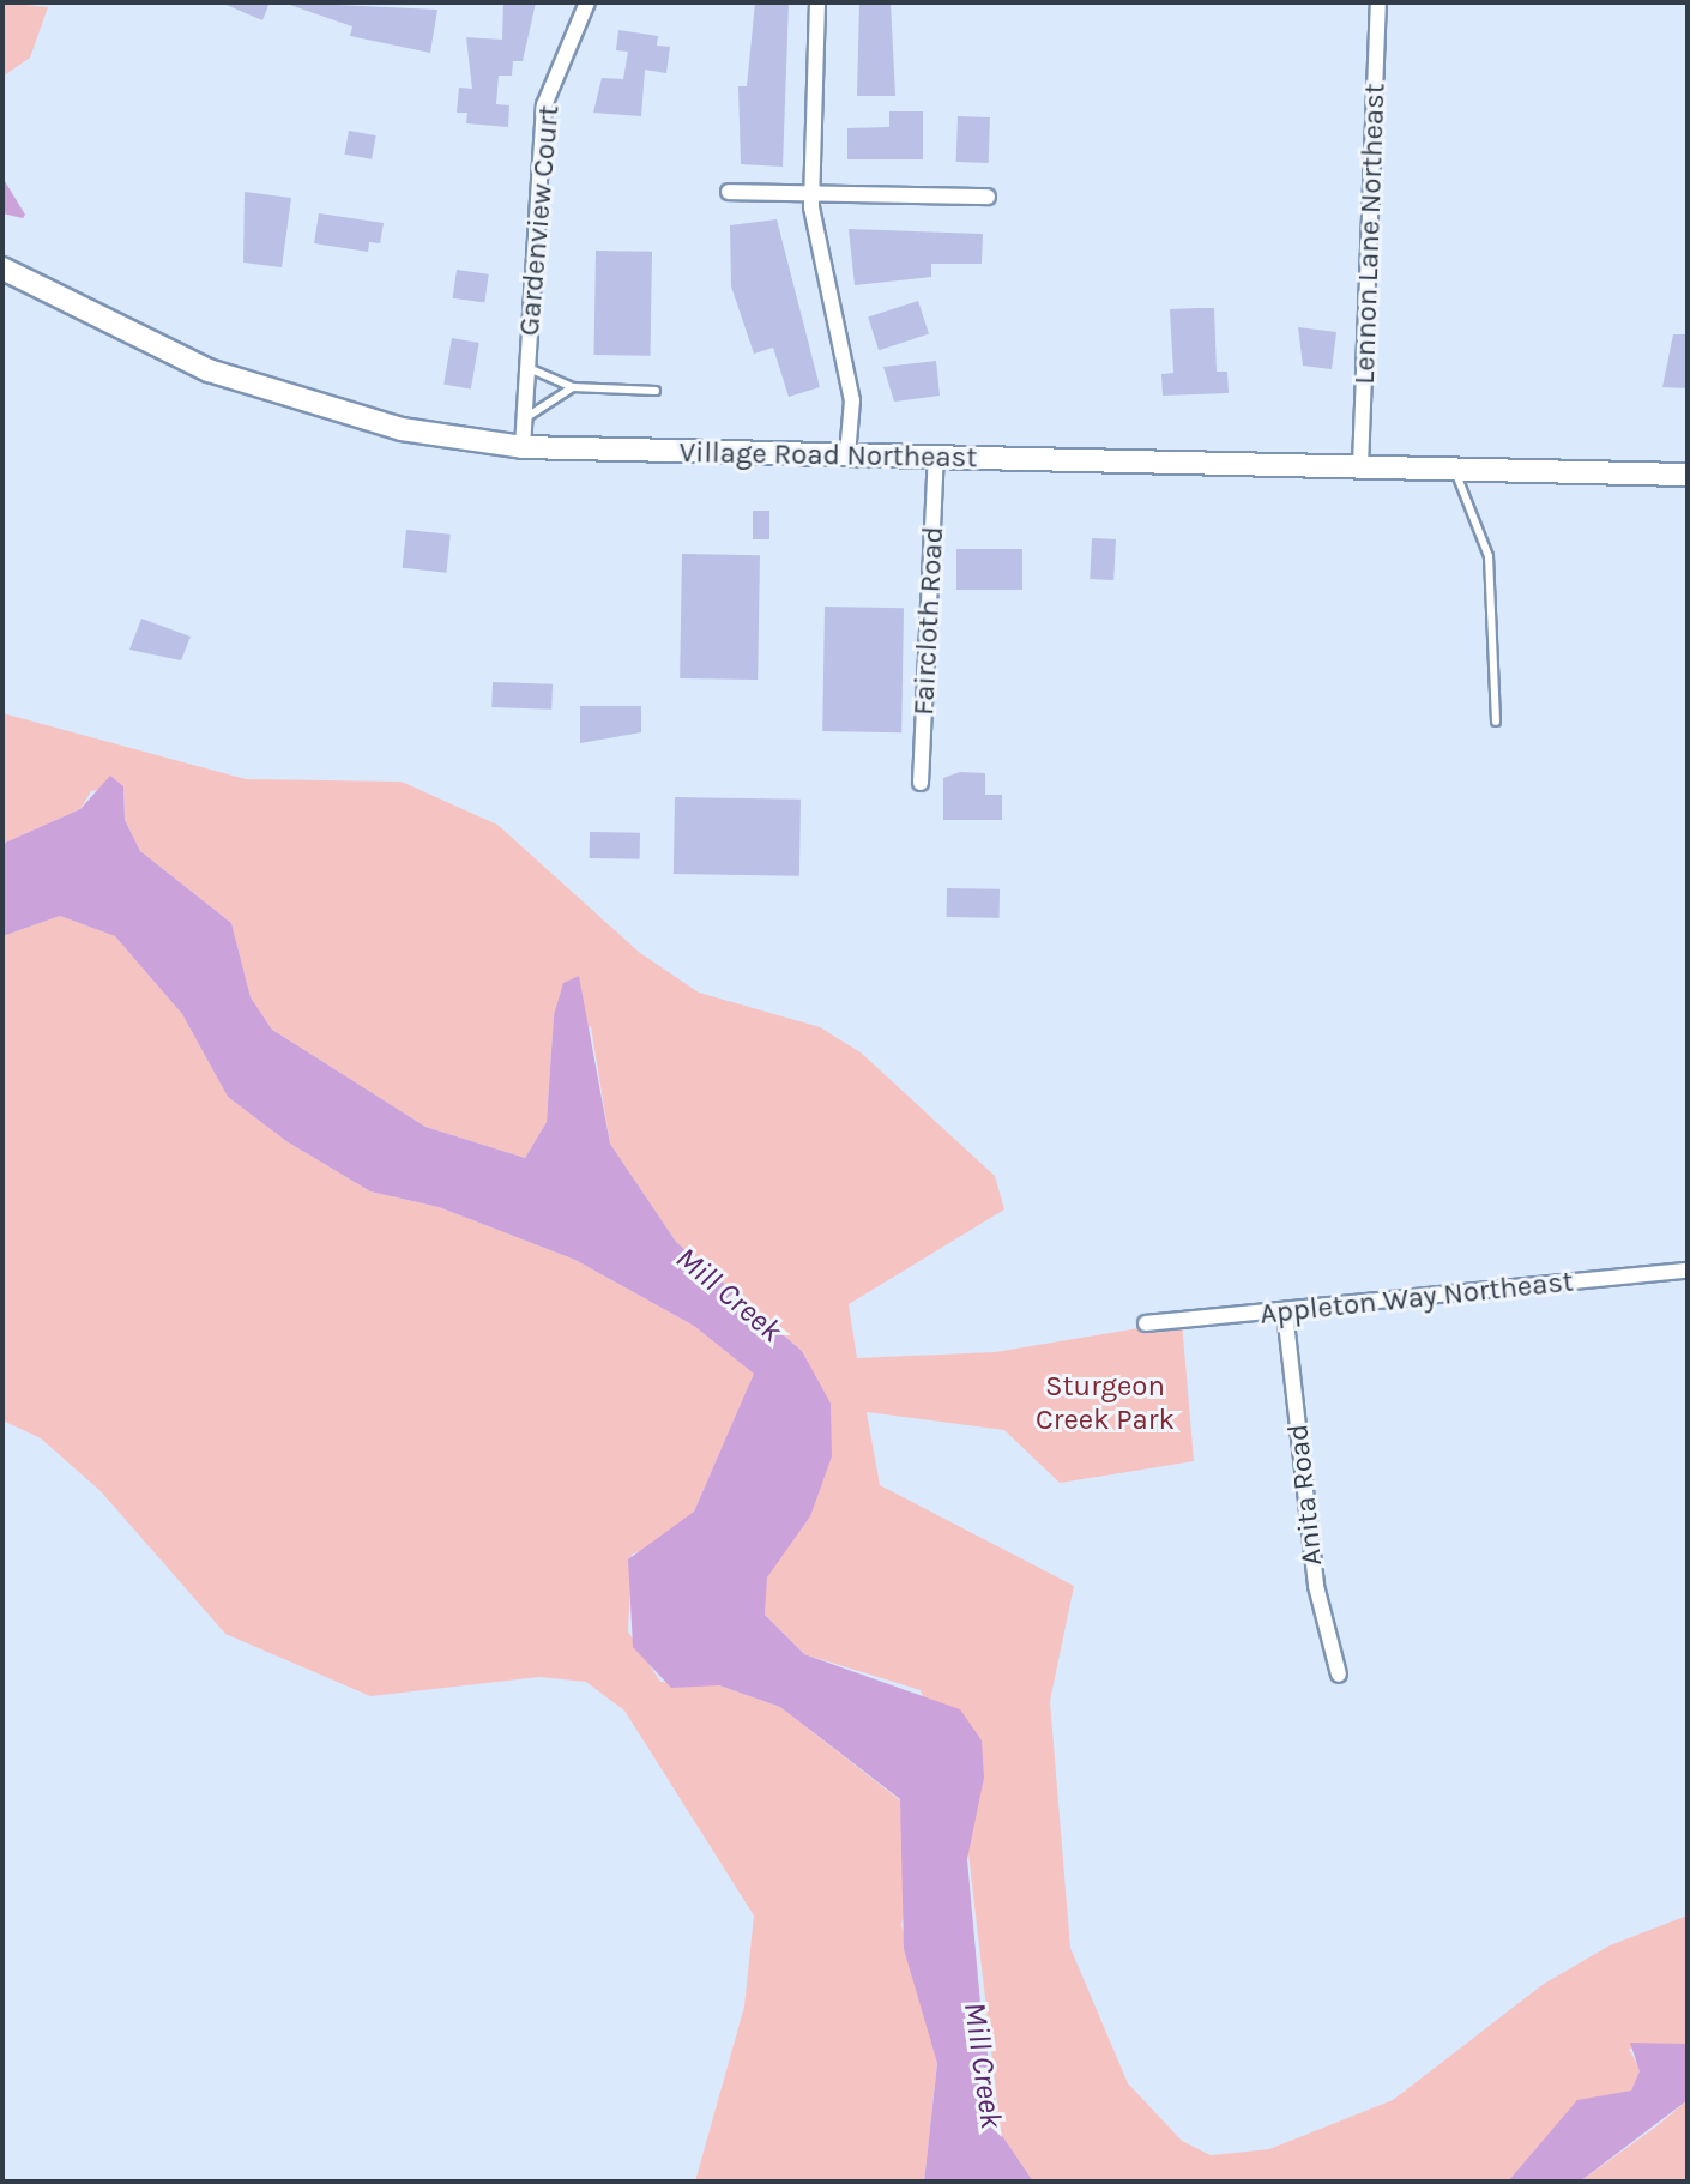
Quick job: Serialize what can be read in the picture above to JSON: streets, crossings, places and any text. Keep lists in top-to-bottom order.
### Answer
{
  "streets": {
    "main road": ["Village Road Northeast"],
    "street": [
      "Gardenview Court",
      "Lennon Lane Northeast",
      "Faircloth Road",
      "Appleton Way Northeast",
      "Anita Road"
    ]
  },
  "crossings": [
    ["Gardenview Court", "Village Road Northeast"],
    ["Lennon Lane Northeast", "Village Road Northeast"],
    ["Village Road Northeast", "Faircloth Road"],
    ["Appleton Way Northeast", "Anita Road"]
  ],
  "water": ["Mill Creek"],
  "parks": ["Sturgeon Creek Park"]
}
